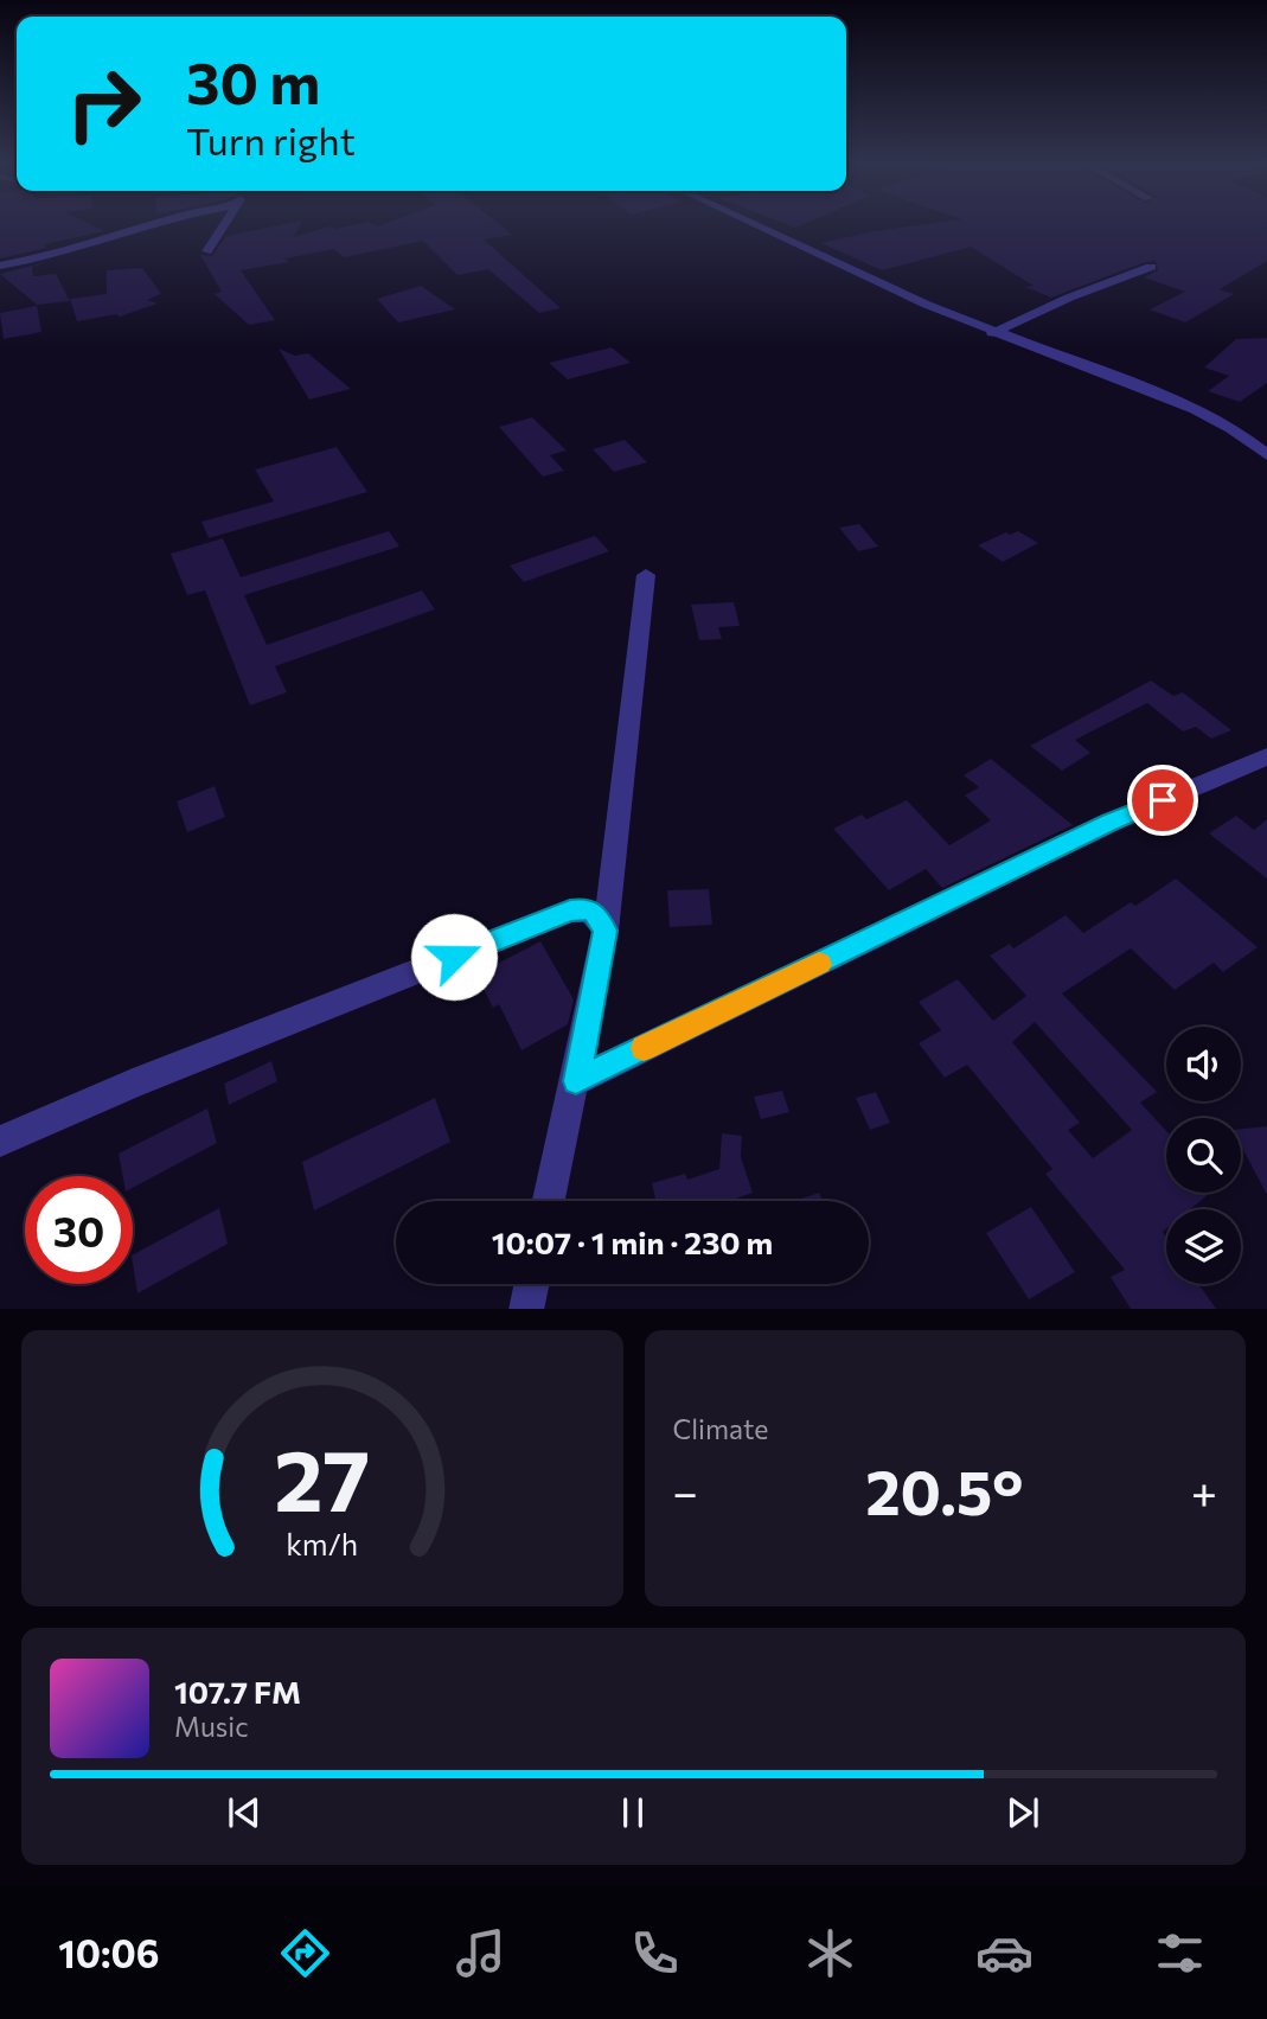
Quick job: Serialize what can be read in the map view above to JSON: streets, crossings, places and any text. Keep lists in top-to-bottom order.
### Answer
{
  "page": {
    "turn": ["30 m", "Turn right"],
    "limit": "30",
    "trip": "10:07 · 1 min · 230 m",
    "tile": "Climate",
    "heat": ["−", "20.5°", "+"],
    "song": ["107.7 FM", "Music"],
    "tabs": "10:06",
    "gauge": ["27", "km/h"]
  }
}
